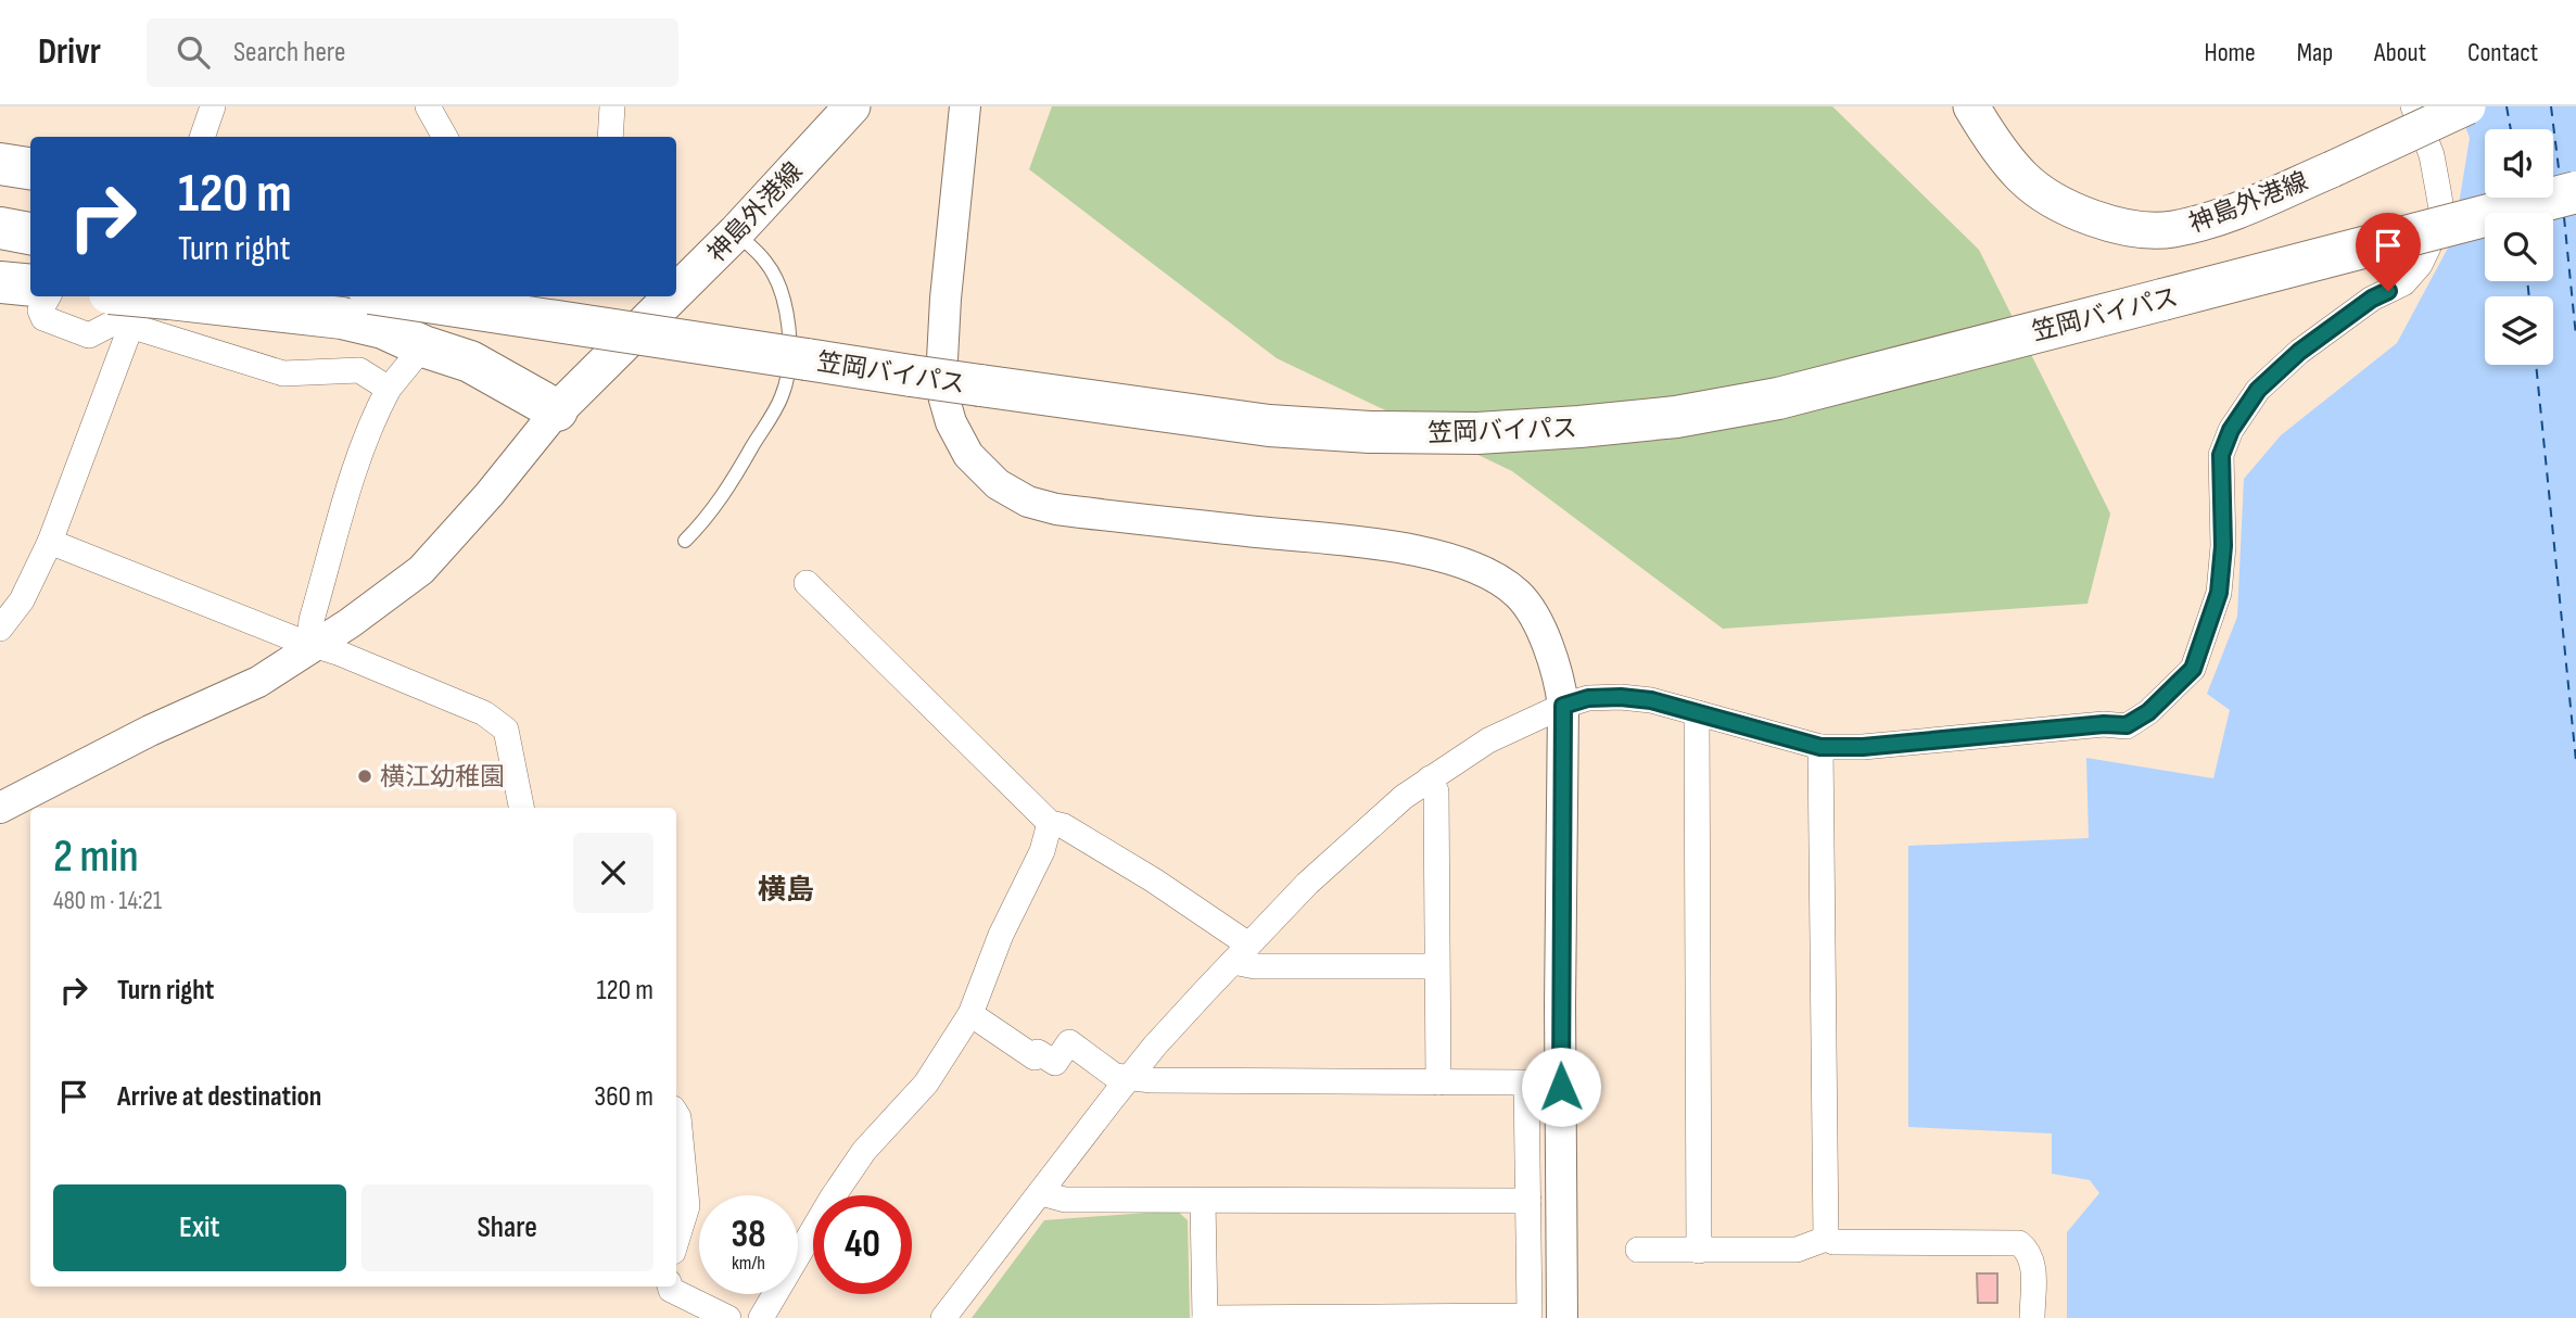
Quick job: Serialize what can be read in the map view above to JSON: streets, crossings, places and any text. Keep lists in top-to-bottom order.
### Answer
{
  "streets": {
    "highway": ["笠岡バイパス"],
    "main road": ["神島外港線"]
  },
  "districts": ["横島"],
  "places": ["横江幼稚園"],
  "page": {
    "header": "Drivr",
    "search": "Search here",
    "nav": [
      "Home",
      "Map",
      "About",
      "Contact"
    ],
    "turn": ["120 m", "Turn right"],
    "heading": ["2 min", "480 m · 14:21"],
    "list": [
      {
        "name": "Turn right",
        "value": "120 m"
      },
      {
        "name": "Arrive at destination",
        "value": "360 m"
      }
    ],
    "buttons": ["Exit", "Share"],
    "speed": "38 km/h",
    "limit": "40"
  }
}
